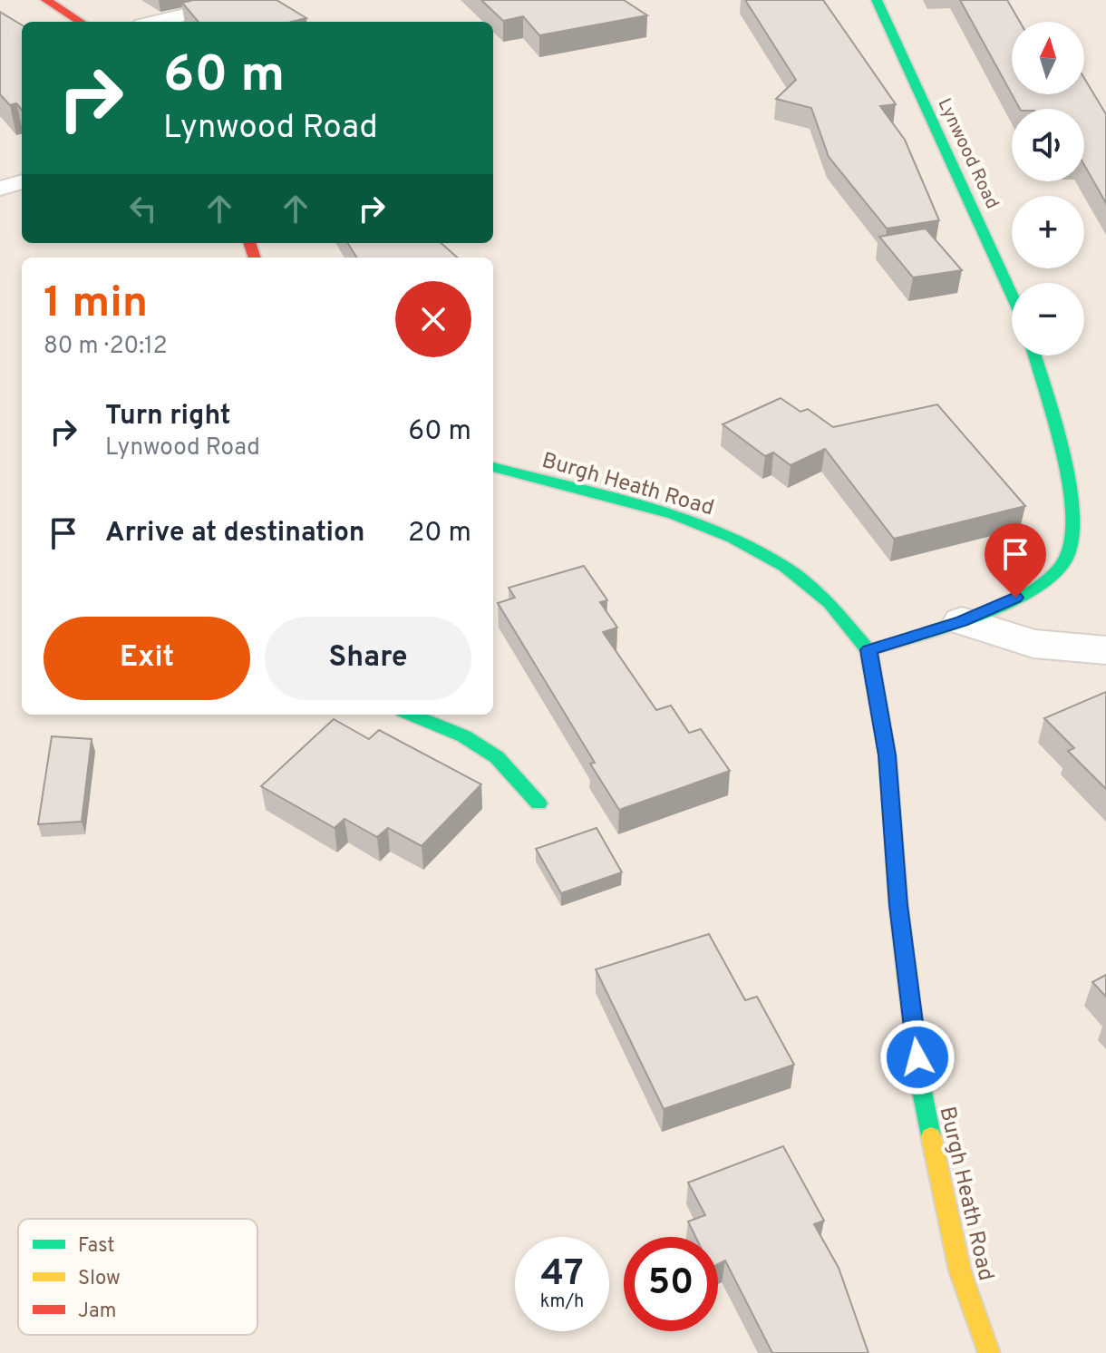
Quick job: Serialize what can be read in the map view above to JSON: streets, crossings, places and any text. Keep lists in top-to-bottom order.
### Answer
{
  "streets": {
    "street": ["Lynwood Road", "Burgh Heath Road"]
  },
  "legend": ["Fast", "Slow", "Jam"],
  "north": "top",
  "page": {
    "map_buttons": ["+", "−"],
    "turn": ["60 m", "Lynwood Road"],
    "heading": ["1 min", "80 m · 20:12"],
    "list": [
      {
        "name": "Turn right",
        "note": "Lynwood Road",
        "value": "60 m"
      },
      {
        "name": "Arrive at destination",
        "value": "20 m"
      }
    ],
    "buttons": ["Exit", "Share"],
    "speed": "47 km/h",
    "limit": "50"
  }
}
